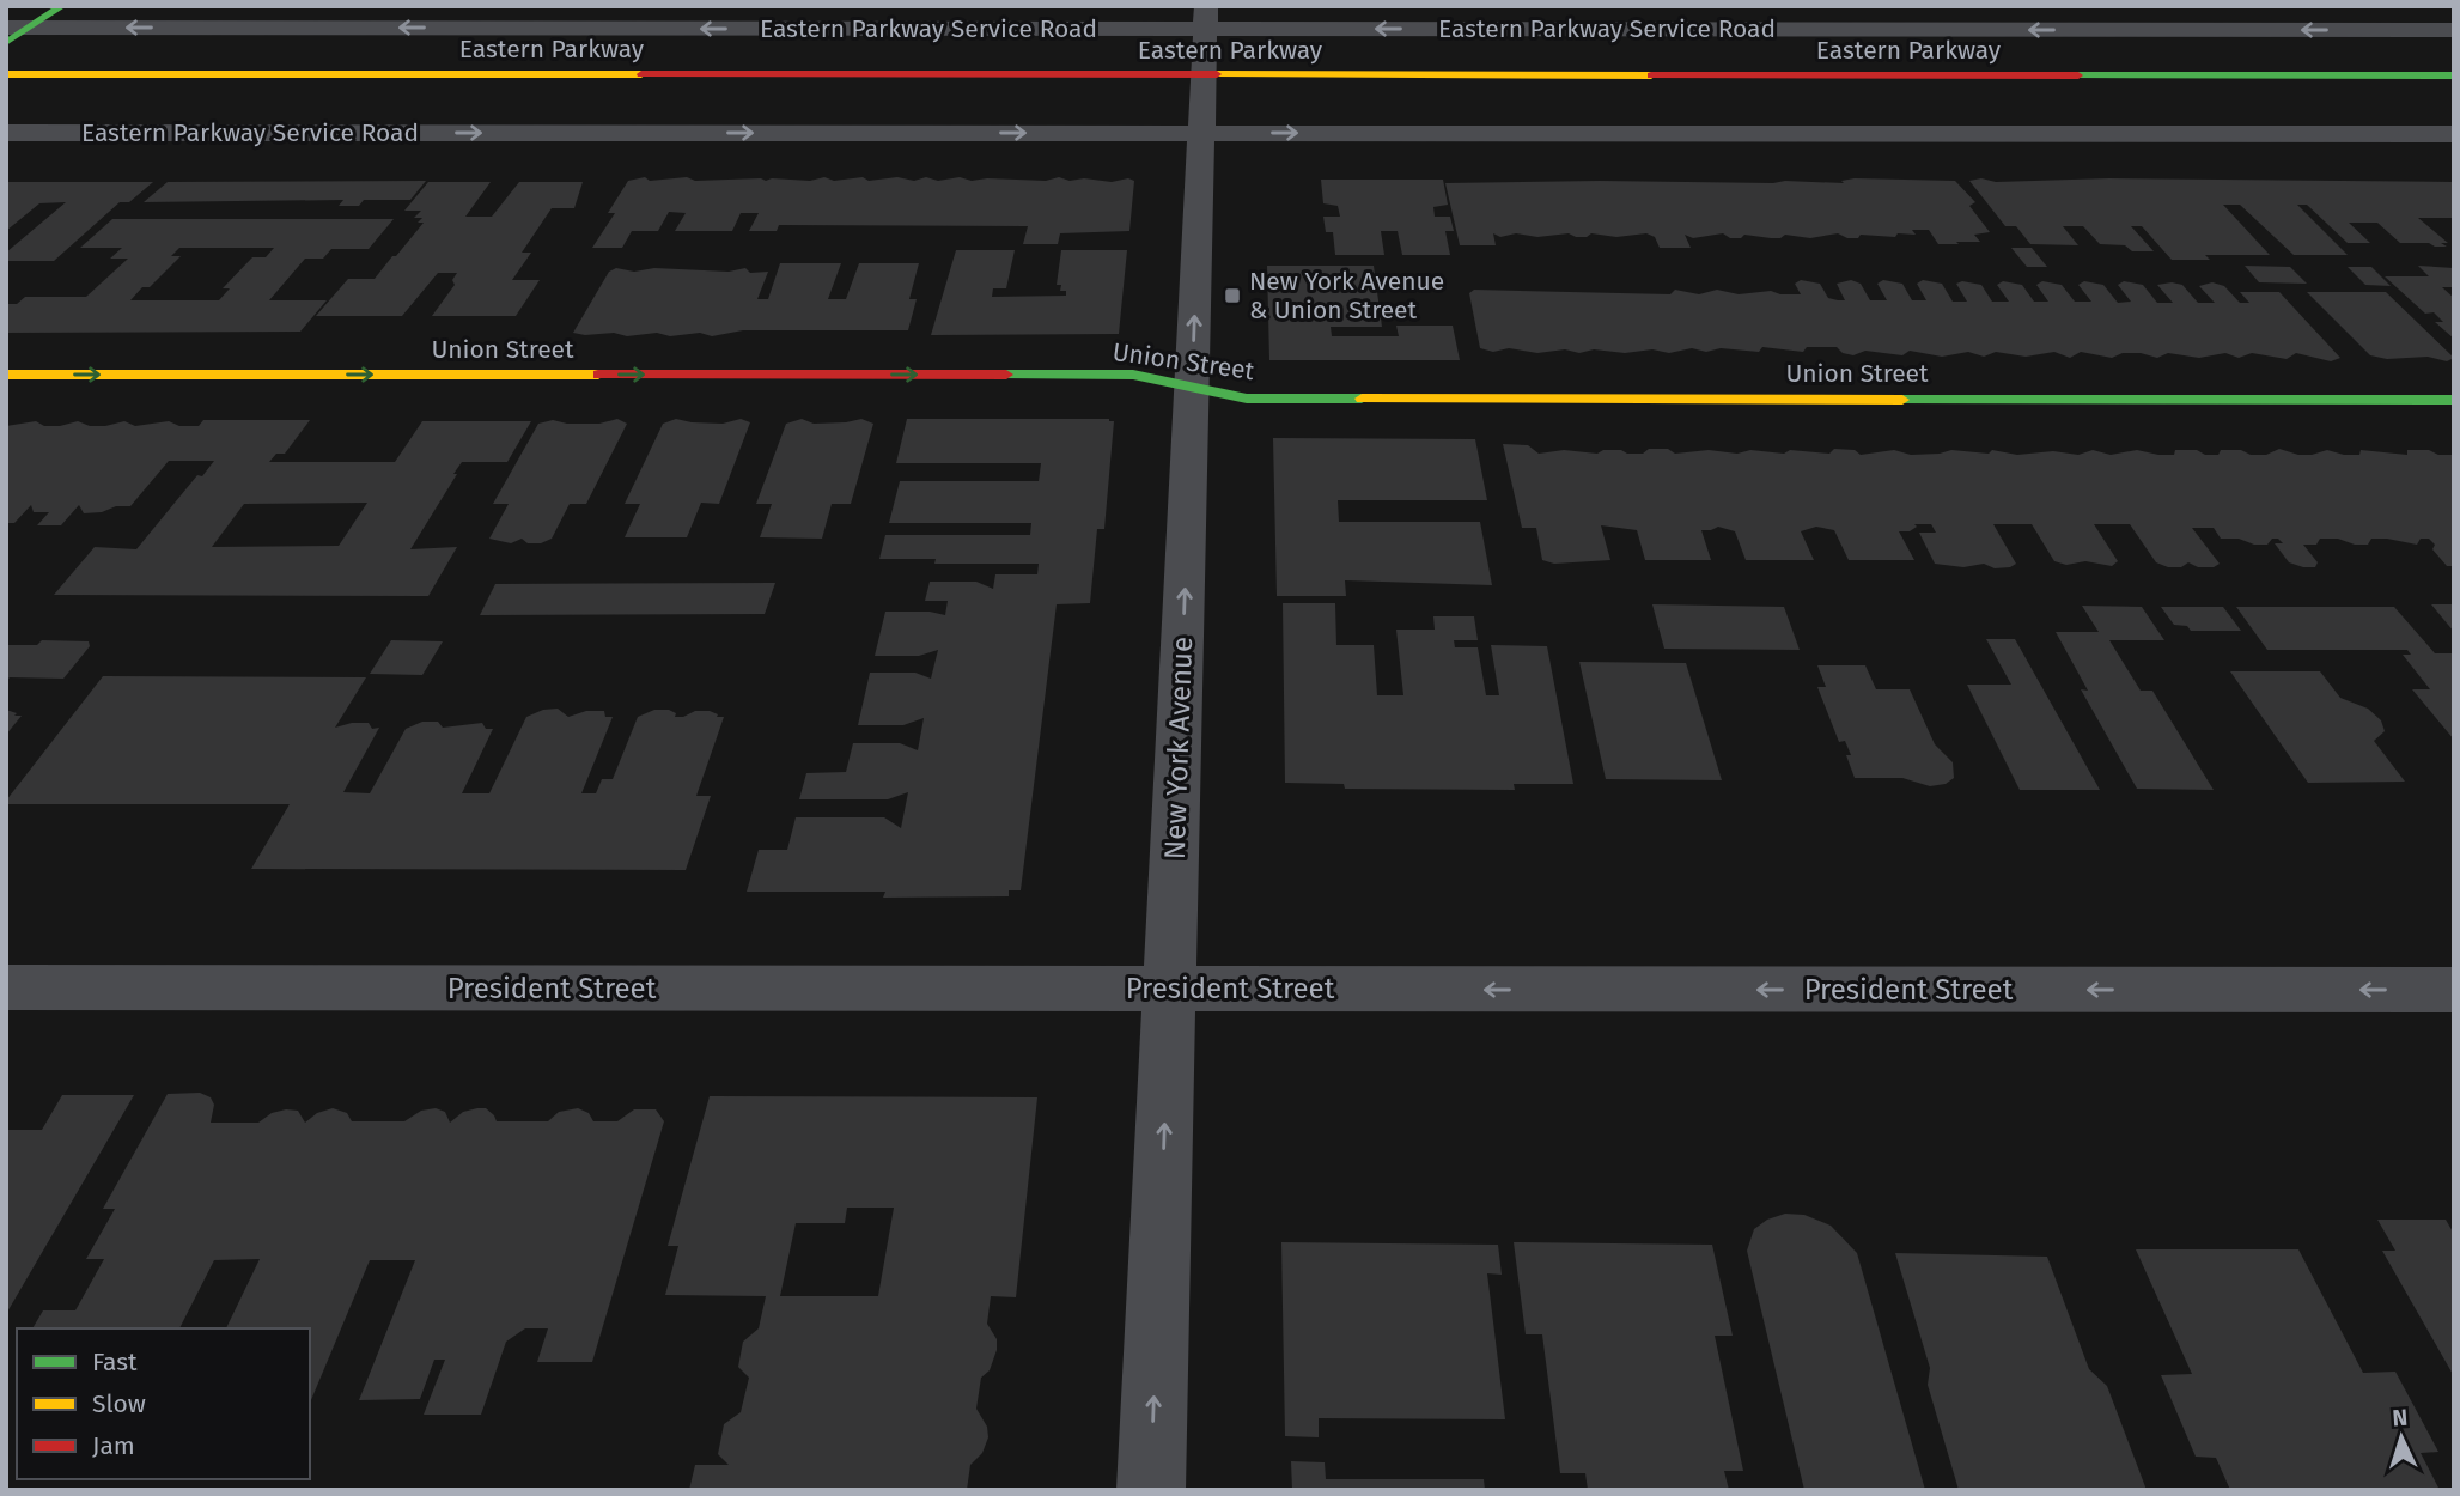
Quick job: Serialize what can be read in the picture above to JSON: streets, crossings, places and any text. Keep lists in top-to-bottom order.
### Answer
{
  "streets": {
    "main road": ["Eastern Parkway", "Union Street"],
    "street": ["Eastern Parkway Service Road", "New York Avenue", "President Street"]
  },
  "crossings": [
    ["Eastern Parkway Service Road", "New York Avenue"],
    ["Eastern Parkway", "New York Avenue"],
    ["Union Street", "New York Avenue"],
    ["New York Avenue", "President Street"]
  ],
  "one_way": ["Union Street", "New York Avenue", "President Street"],
  "places": {
    "transit": ["New York Avenue & Union Street"]
  },
  "legend": ["Fast", "Slow", "Jam"],
  "north": "top"
}
